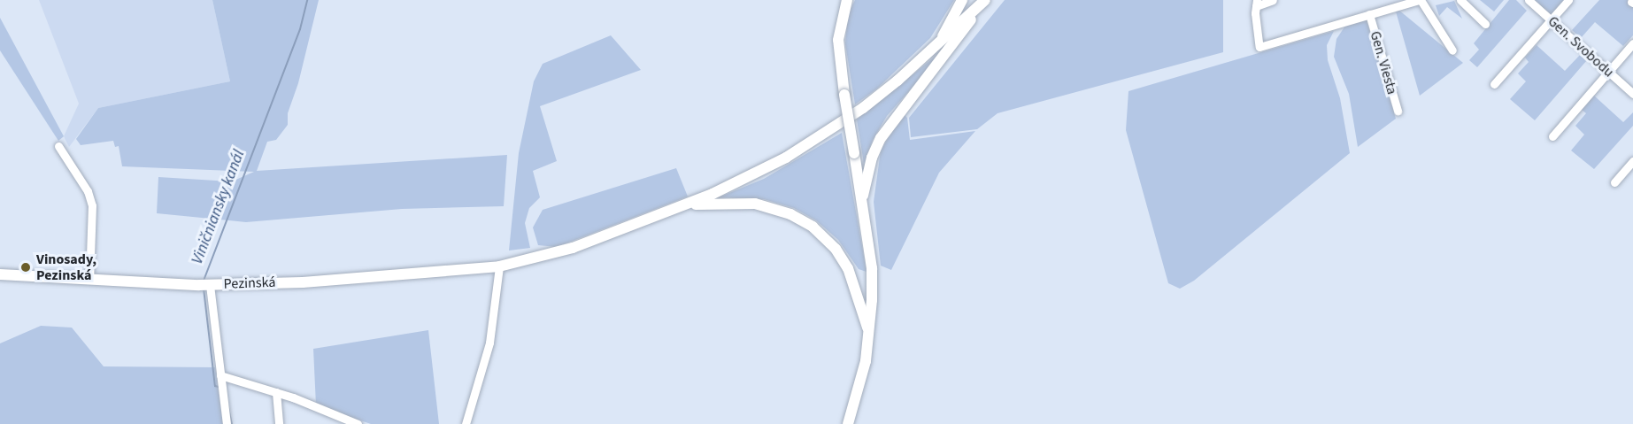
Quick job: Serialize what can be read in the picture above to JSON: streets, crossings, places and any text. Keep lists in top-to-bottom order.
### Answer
{
  "streets": {
    "main road": ["Pezinská"],
    "street": ["Gen. Svobodu", "Gen. Viesta"]
  },
  "water": ["Viničniansky kanál"],
  "places": ["Vinosady, Pezinská"]
}
